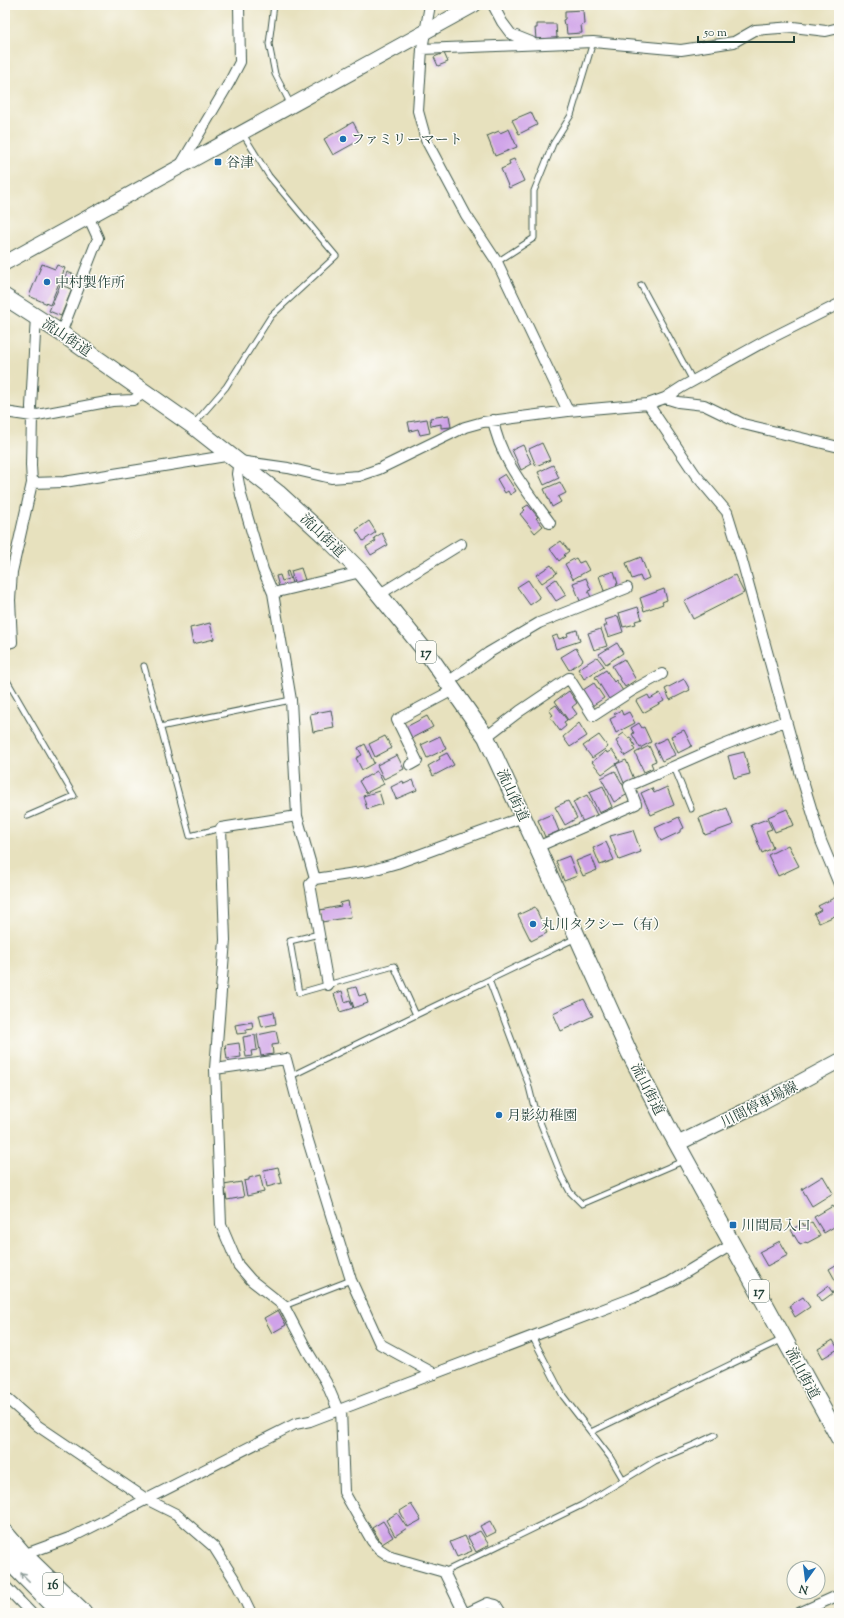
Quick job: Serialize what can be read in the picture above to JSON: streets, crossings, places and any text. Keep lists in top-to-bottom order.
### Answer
{
  "streets": {
    "highway": ["16"],
    "main road": ["流山街道", "17"],
    "street": ["川間停車場線"]
  },
  "crossings": [
    ["流山街道", "川間停車場線"]
  ],
  "places": {
    "other": [
      "ファミリーマート",
      "中村製作所",
      "丸川タクシー（有）",
      "月影幼稚園"
    ],
    "transit": ["谷津", "川間局入口"]
  },
  "scale_bar": "50 m",
  "north": "bottom"
}
